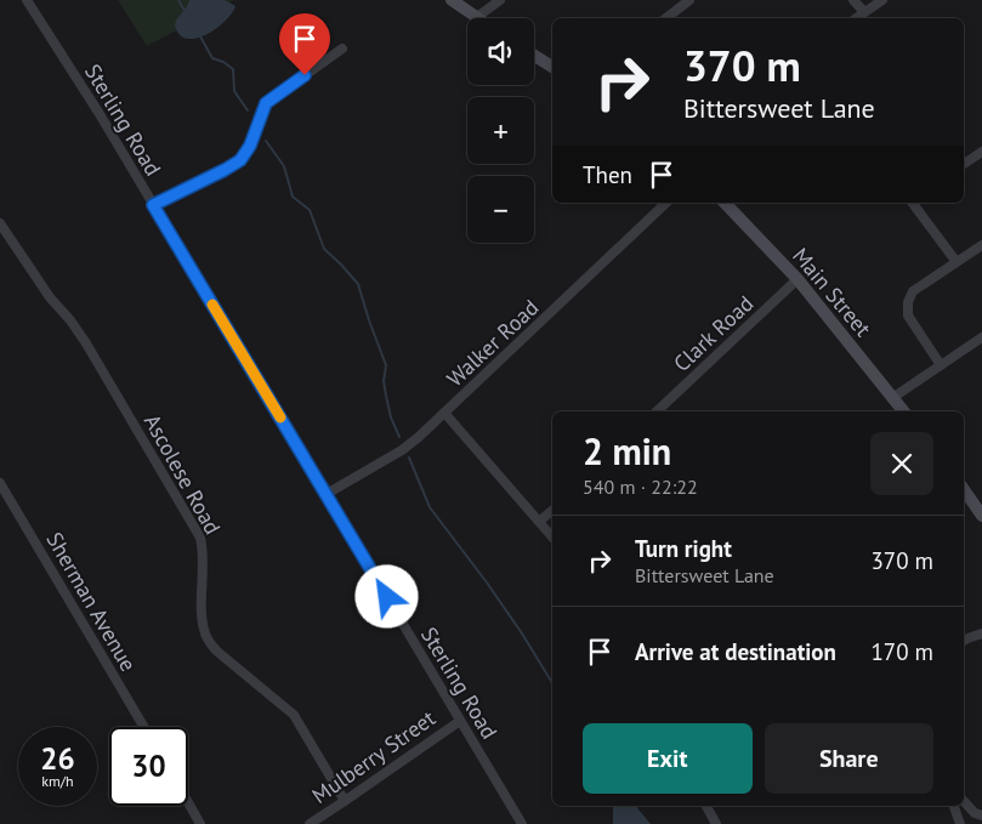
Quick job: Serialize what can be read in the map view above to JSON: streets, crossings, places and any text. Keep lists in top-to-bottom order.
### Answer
{
  "streets": {
    "main road": ["Main Street"],
    "street": [
      "Sterling Road",
      "Clark Road",
      "Walker Road",
      "Ascolese Road",
      "Sherman Avenue",
      "Mulberry Street"
    ]
  },
  "crossings": [
    ["Sterling Road", "Walker Road"],
    ["Sterling Road", "Mulberry Street"],
    ["Main Street", "Clark Road"],
    ["Ascolese Road", "Mulberry Street"]
  ],
  "page": {
    "map_buttons": ["+", "−"],
    "turn": ["370 m", "Bittersweet Lane"],
    "then": "Then",
    "heading": ["2 min", "540 m · 22:22"],
    "list": [
      {
        "name": "Turn right",
        "note": "Bittersweet Lane",
        "value": "370 m"
      },
      {
        "name": "Arrive at destination",
        "value": "170 m"
      }
    ],
    "buttons": ["Exit", "Share"],
    "speed": "26 km/h",
    "limit": "30"
  }
}
